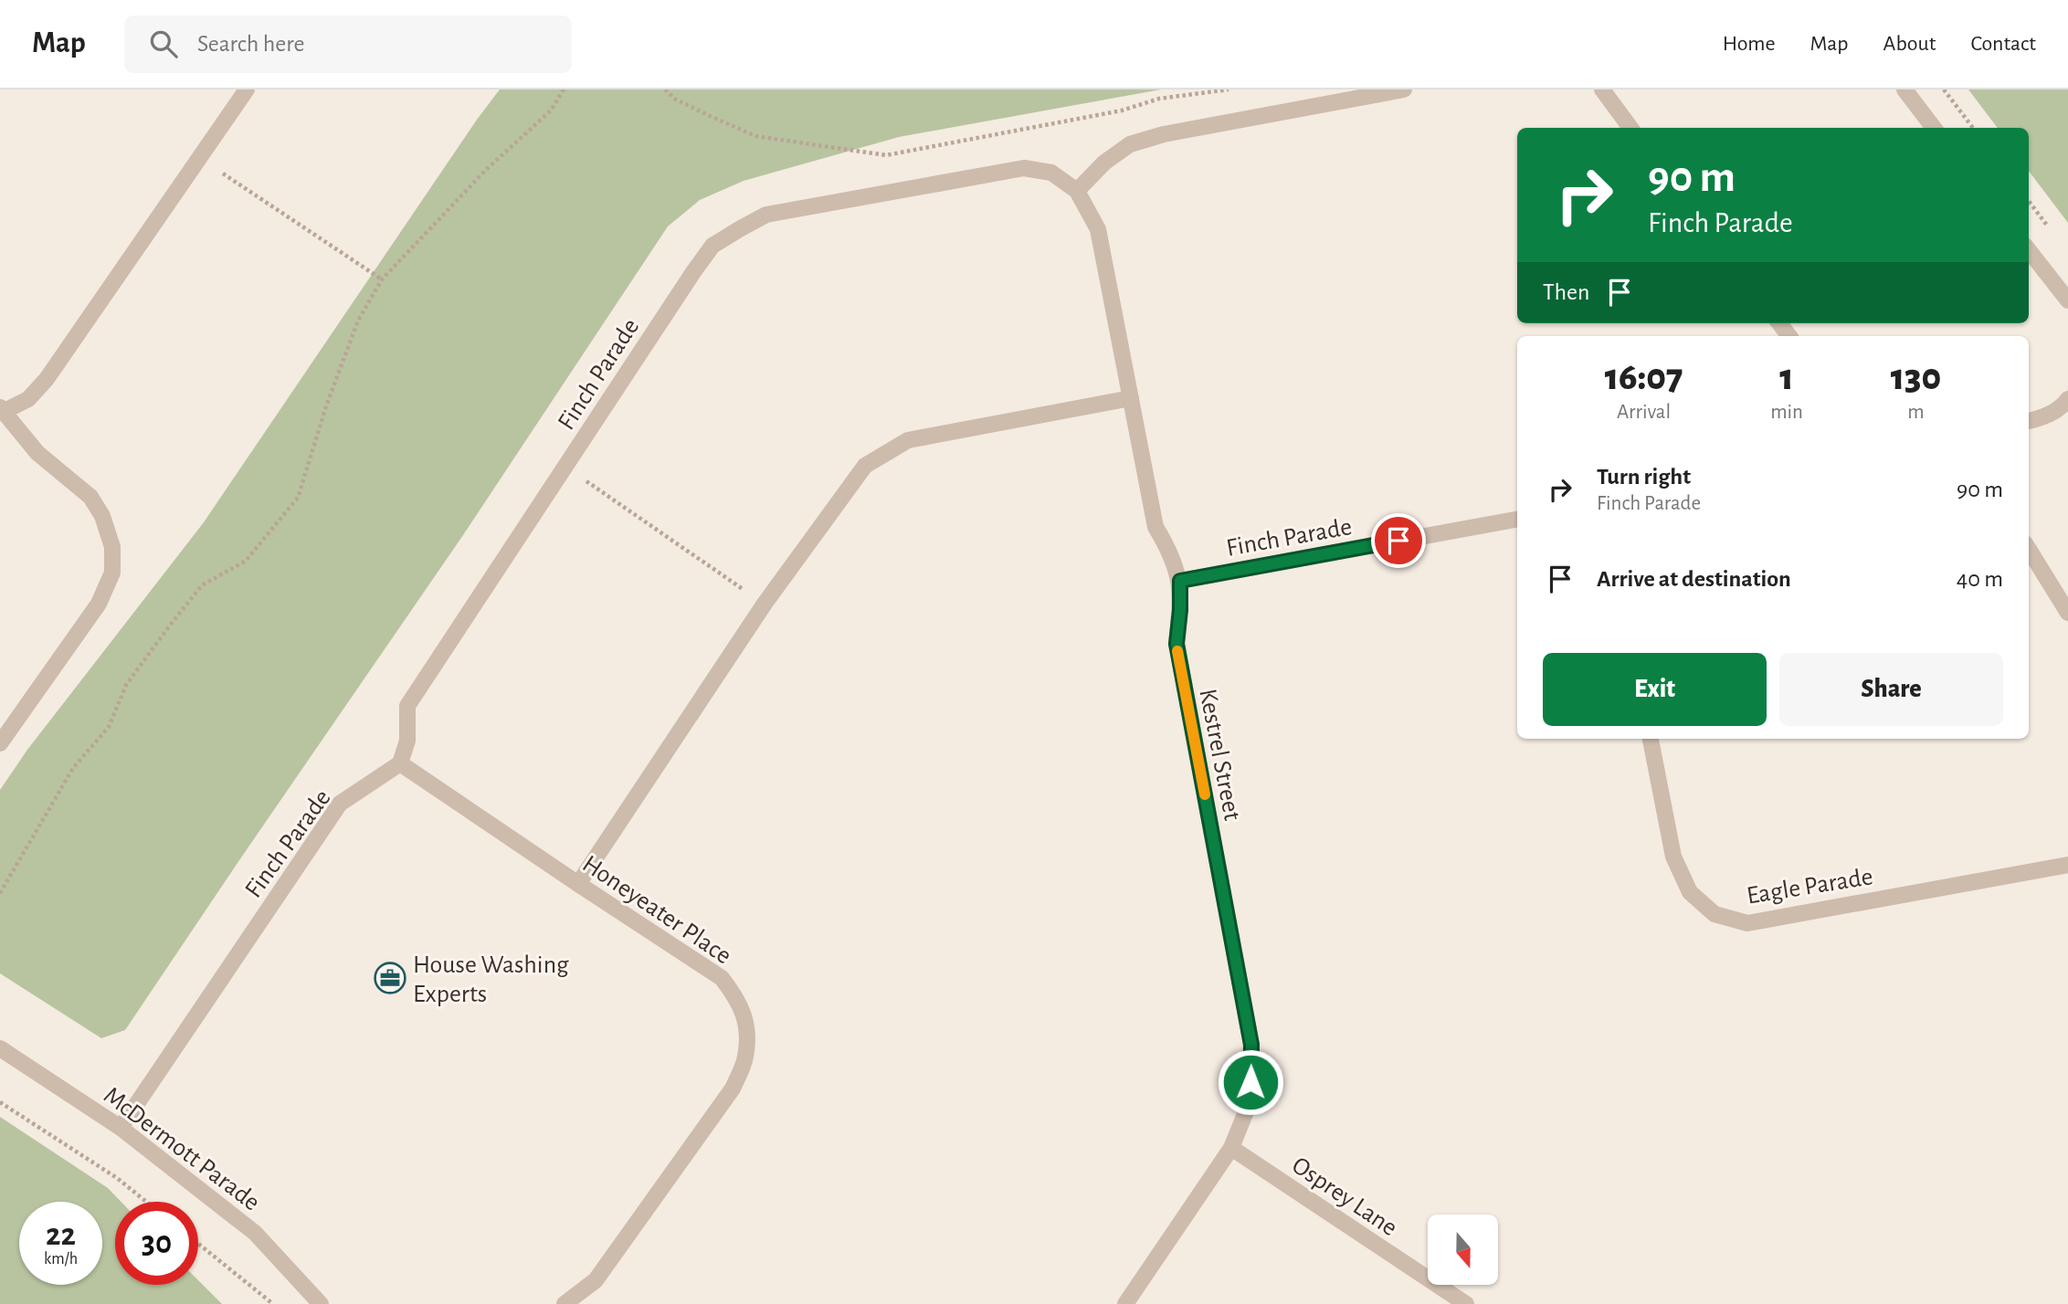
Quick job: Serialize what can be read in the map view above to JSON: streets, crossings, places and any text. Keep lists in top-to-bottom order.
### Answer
{
  "streets": {
    "street": [
      "Finch Parade",
      "Kestrel Street",
      "Eagle Parade",
      "Honeyeater Place",
      "McDermott Parade",
      "Osprey Lane"
    ]
  },
  "crossings": [
    ["Finch Parade", "Kestrel Street"],
    ["Finch Parade", "Honeyeater Place"],
    ["Finch Parade", "McDermott Parade"],
    ["Kestrel Street", "Osprey Lane"]
  ],
  "places": {
    "office": ["House Washing Experts"]
  },
  "north": "bottom",
  "page": {
    "header": "Map",
    "search": "Search here",
    "nav": [
      "Home",
      "Map",
      "About",
      "Contact"
    ],
    "turn": ["90 m", "Finch Parade"],
    "then": "Then",
    "eta": [
      "16:07",
      "Arrival",
      "1",
      "min",
      "130",
      "m"
    ],
    "list": [
      {
        "name": "Turn right",
        "note": "Finch Parade",
        "value": "90 m"
      },
      {
        "name": "Arrive at destination",
        "value": "40 m"
      }
    ],
    "buttons": ["Exit", "Share"],
    "speed": "22 km/h",
    "limit": "30"
  }
}
